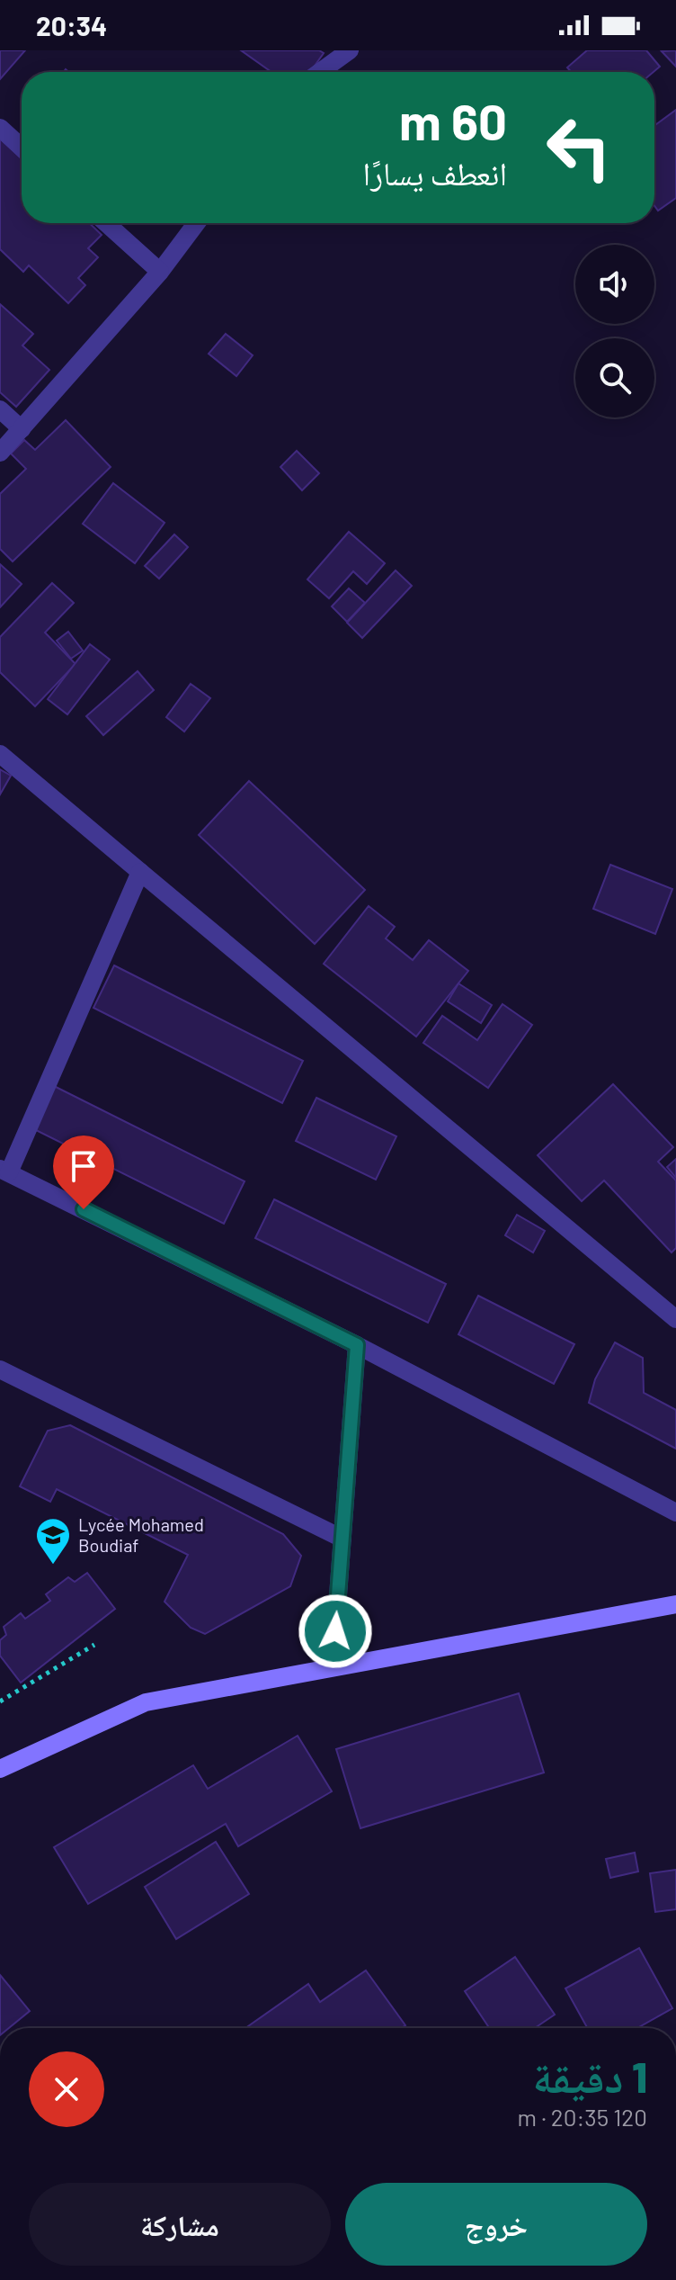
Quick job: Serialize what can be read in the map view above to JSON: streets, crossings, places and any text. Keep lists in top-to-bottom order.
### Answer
{
  "places": {
    "school or university": ["Lycée Mohamed Boudiaf"]
  },
  "page": {
    "status": "20:34",
    "turn": ["60 m", "انعطف يسارًا"],
    "heading": ["1 دقيقة", "120 m · 20:35"],
    "buttons": ["خروج", "مشاركة"]
  }
}
